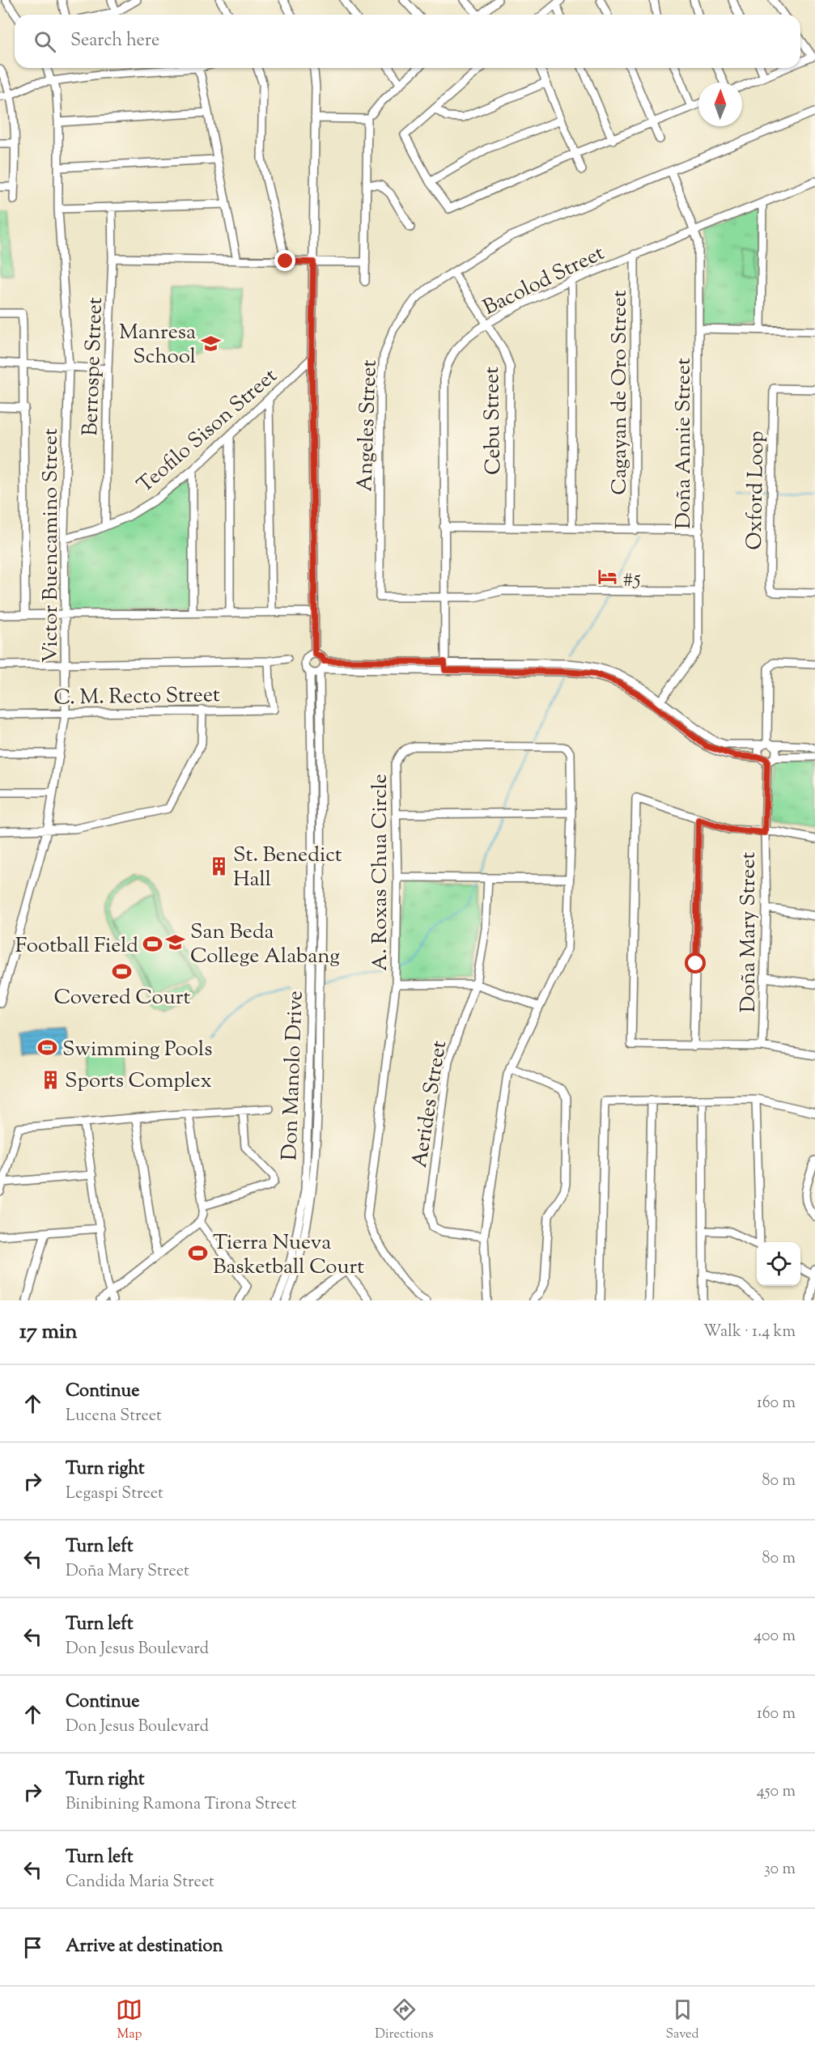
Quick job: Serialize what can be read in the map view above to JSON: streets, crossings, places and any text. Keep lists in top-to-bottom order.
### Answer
{
  "streets": {
    "street": [
      "Bacolod Street",
      "Berrospe Street",
      "Cagayan de Oro Street",
      "Cebu Street",
      "Angeles Street",
      "Teofilo Sison Street",
      "Doña Annie Street",
      "Oxford Loop",
      "Victor Buencamino Street",
      "C. M. Recto Street",
      "A. Roxas Chua Circle",
      "Doña Mary Street",
      "Don Manolo Drive",
      "Aerides Street"
    ]
  },
  "crossings": [
    ["Bacolod Street", "Cagayan de Oro Street"],
    ["Bacolod Street", "Cebu Street"],
    ["Bacolod Street", "Angeles Street"],
    ["Bacolod Street", "Doña Annie Street"],
    ["Berrospe Street", "Teofilo Sison Street"],
    ["Cebu Street", "Angeles Street"],
    ["Angeles Street", "Doña Annie Street"],
    ["Teofilo Sison Street", "Victor Buencamino Street"],
    ["Victor Buencamino Street", "C. M. Recto Street"],
    ["A. Roxas Chua Circle", "Aerides Street"]
  ],
  "places": {
    "school or university": ["Manresa School", "San Beda College Alabang"],
    "hotel": ["#5"],
    "building": ["St. Benedict Hall", "Sports Complex"],
    "sports": [
      "Football Field",
      "Covered Court",
      "Swimming Pools",
      "Tierra Nueva Basketball Court"
    ]
  },
  "north": "top",
  "page": {
    "search": "Search here",
    "heading": ["17 min", "Walk · 1.4 km"],
    "list": [
      ["Continue", "Lucena Street", "160 m"],
      ["Turn right", "Legaspi Street", "80 m"],
      ["Turn left", "Doña Mary Street", "80 m"],
      ["Turn left", "Don Jesus Boulevard", "400 m"],
      ["Continue", "Don Jesus Boulevard", "160 m"],
      ["Turn right", "Binibining Ramona Tirona Street", "450 m"],
      ["Turn left", "Candida Maria Street", "30 m"],
      "Arrive at destination"
    ],
    "nav": ["Map", "Directions", "Saved"]
  }
}
